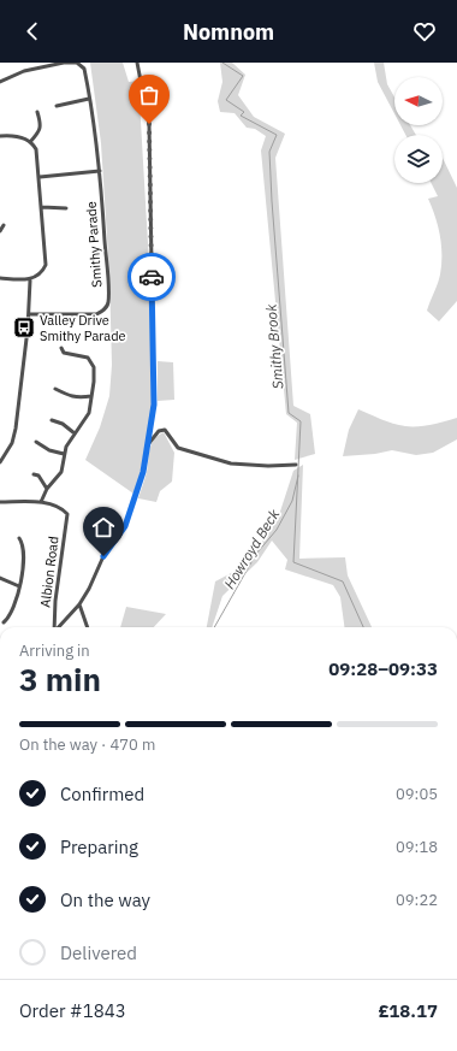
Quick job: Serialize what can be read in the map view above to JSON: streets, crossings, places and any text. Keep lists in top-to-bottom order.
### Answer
{
  "streets": {
    "street": ["Smithy Parade", "Albion Road"]
  },
  "water": ["Smithy Brook", "Howroyd Beck"],
  "places": {
    "bus stop": ["Valley Drive Smithy Parade"]
  },
  "north": "left",
  "page": {
    "header": "Nomnom",
    "heading": ["3 min", "Arriving in", "09:28–09:33"],
    "panel": ["Order #1843", "£18.17"],
    "bar": "On the way · 470 m",
    "list": [
      ["Confirmed", "09:05"],
      ["Preparing", "09:18"],
      ["On the way", "09:22"],
      "Delivered"
    ]
  }
}
